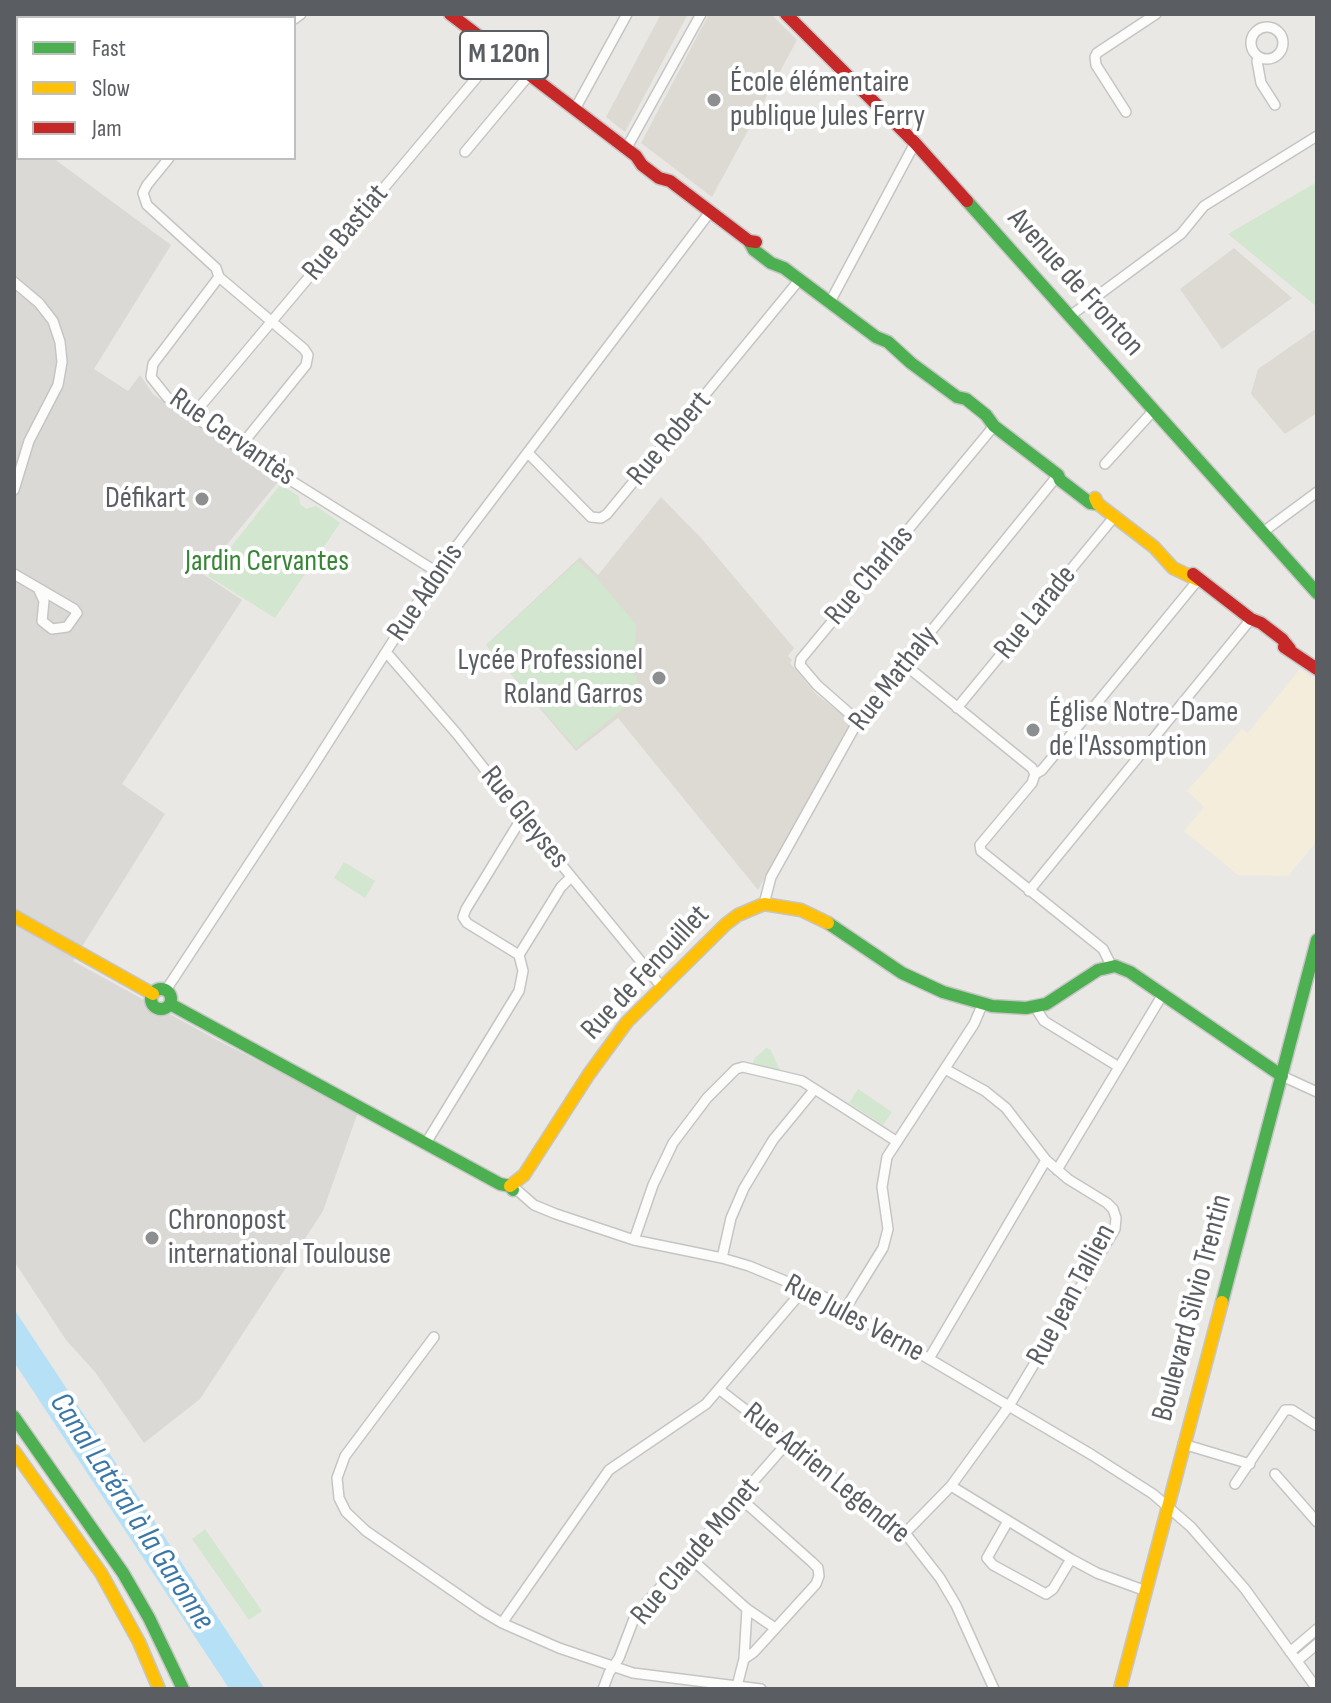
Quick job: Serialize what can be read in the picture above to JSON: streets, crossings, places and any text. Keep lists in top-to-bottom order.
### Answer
{
  "streets": {
    "main road": [
      "M 120n",
      "Avenue de Fronton",
      "Rue de Fenouillet",
      "Boulevard Silvio Trentin"
    ],
    "street": [
      "Rue Bastiat",
      "Rue Cervantès",
      "Rue Robert",
      "Rue Charlas",
      "Rue Adonis",
      "Rue Larade",
      "Rue Mathaly",
      "Rue Gleyses",
      "Rue Jean Tallien",
      "Rue Jules Verne",
      "Rue Adrien Legendre",
      "Rue Claude Monet"
    ]
  },
  "crossings": [
    ["M 120n", "Rue Bastiat"],
    ["M 120n", "Rue Robert"],
    ["M 120n", "Rue Charlas"],
    ["M 120n", "Rue Adonis"],
    ["M 120n", "Rue Larade"],
    ["M 120n", "Rue Mathaly"],
    ["Rue Bastiat", "Rue Cervantès"],
    ["Rue Cervantès", "Rue Adonis"],
    ["Rue Robert", "Rue Adonis"],
    ["Rue Charlas", "Rue Mathaly"],
    ["Rue Adonis", "Rue Gleyses"],
    ["Rue Mathaly", "Rue de Fenouillet"],
    ["Rue Gleyses", "Rue de Fenouillet"],
    ["Rue de Fenouillet", "Rue Jules Verne"],
    ["Rue Jean Tallien", "Rue Jules Verne"],
    ["Rue Jean Tallien", "Rue Adrien Legendre"],
    ["Boulevard Silvio Trentin", "Rue Jules Verne"],
    ["Rue Adrien Legendre", "Rue Claude Monet"]
  ],
  "water": ["Canal Latéral à la Garonne"],
  "parks": ["Jardin Cervantes"],
  "places": [
    "École élémentaire publique Jules Ferry",
    "Défikart",
    "Lycée Professionel Roland Garros",
    "Église Notre-Dame de l'Assomption",
    "Chronopost international Toulouse"
  ],
  "legend": ["Fast", "Slow", "Jam"]
}
